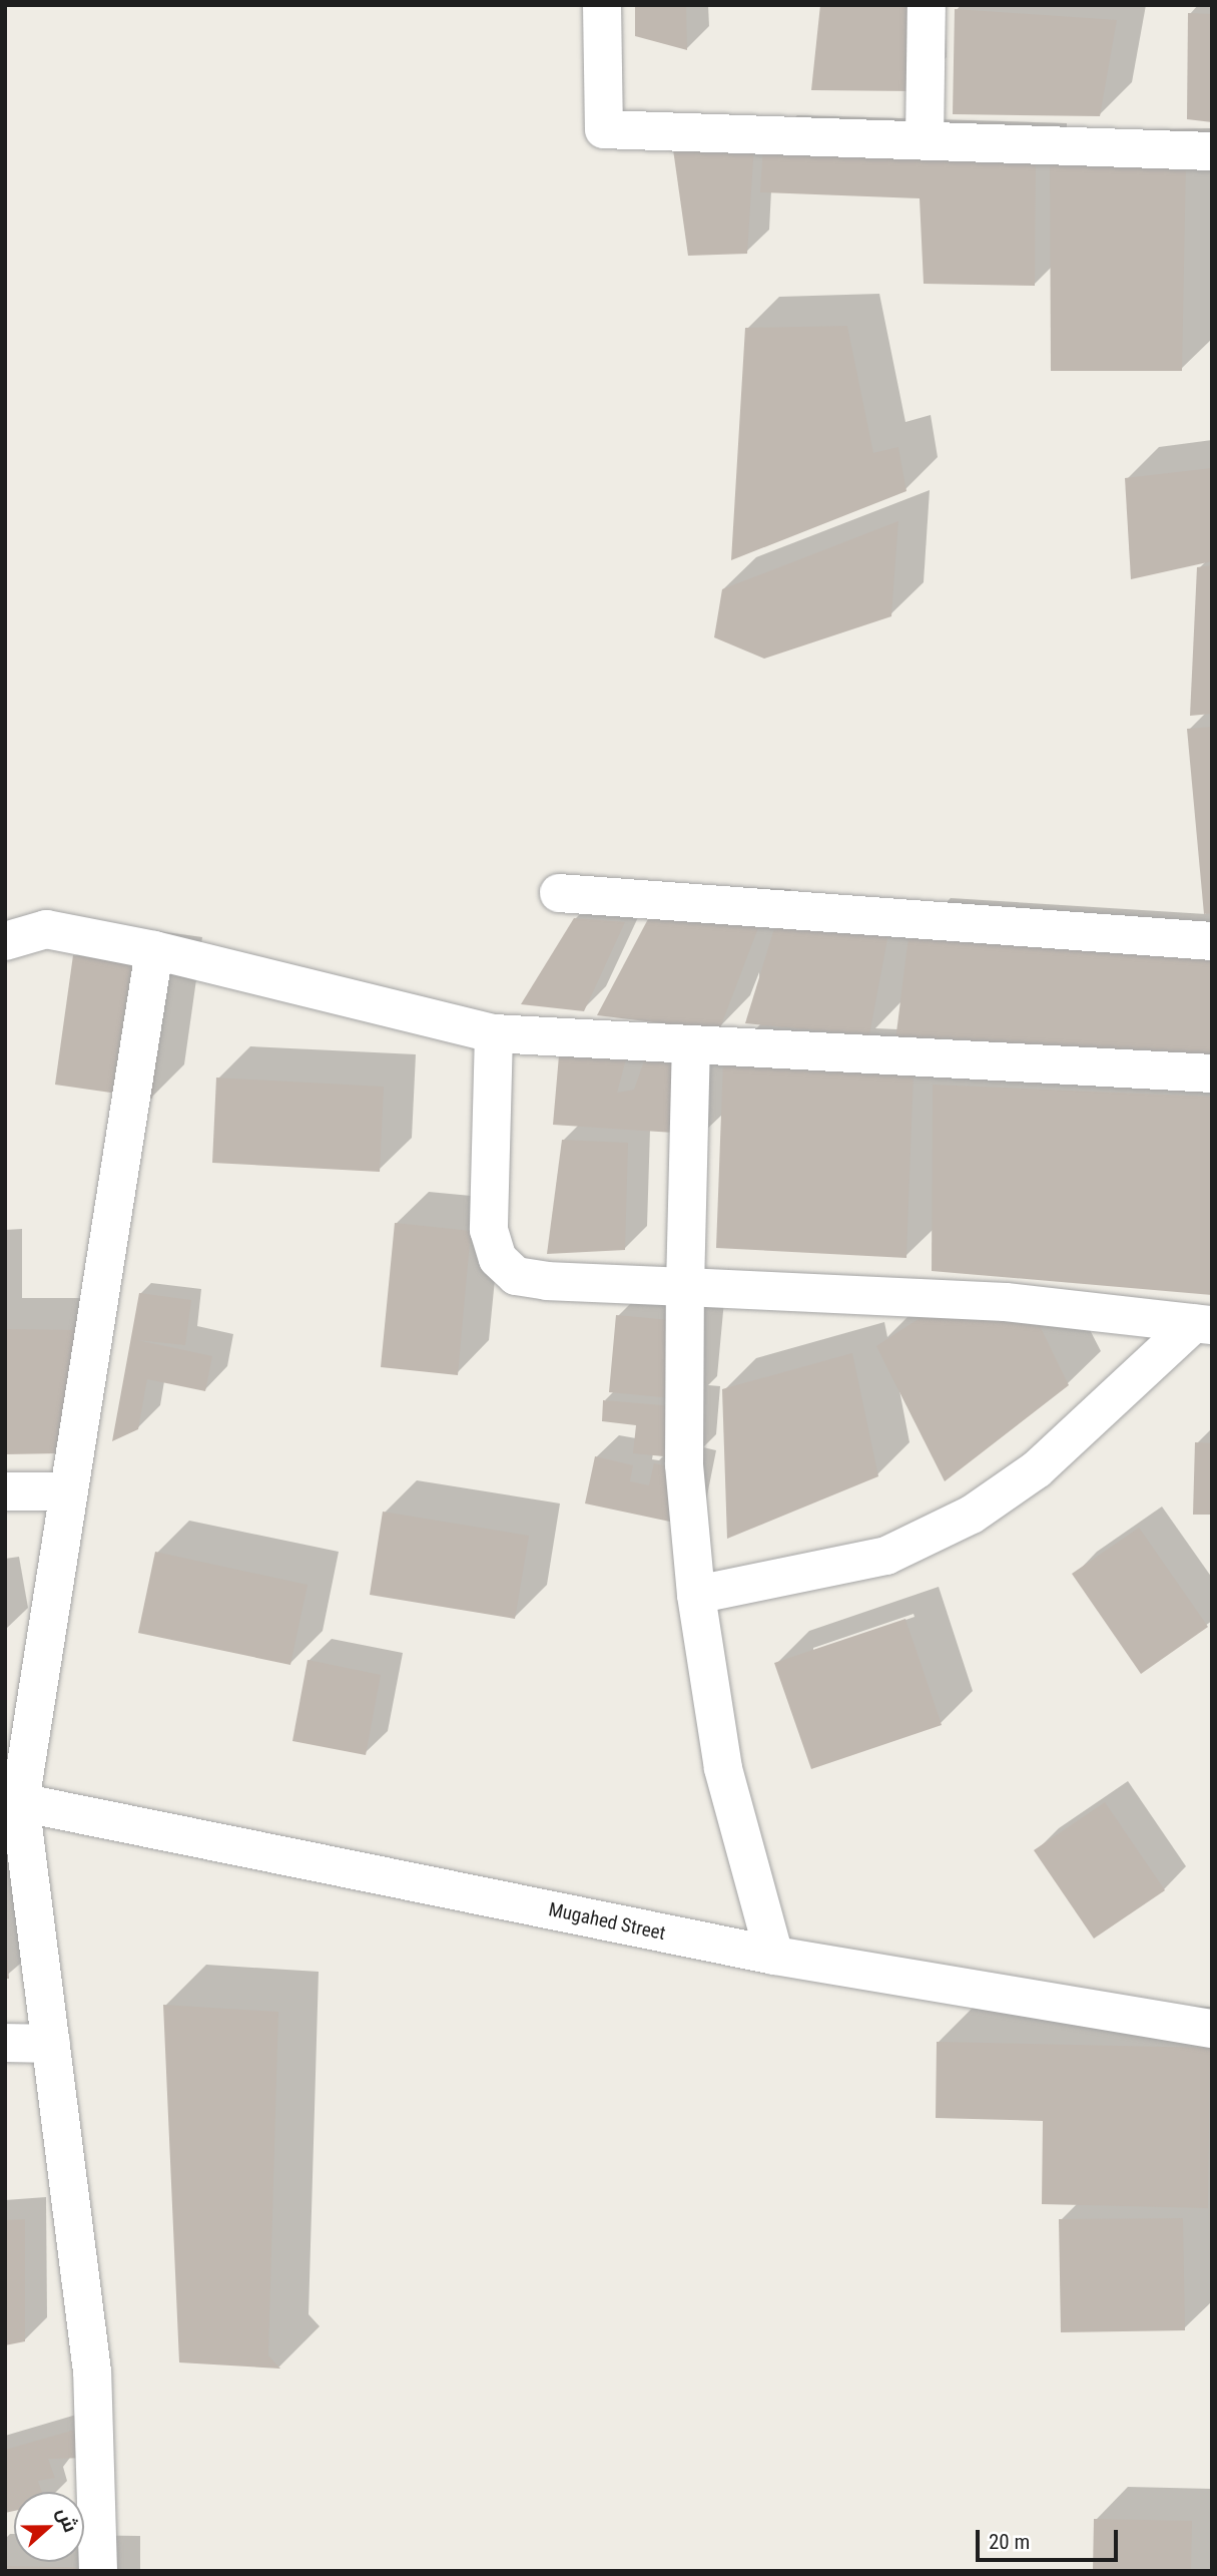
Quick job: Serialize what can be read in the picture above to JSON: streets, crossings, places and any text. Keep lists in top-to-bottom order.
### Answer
{
  "streets": {
    "street": ["Mugahed Street"]
  },
  "scale_bar": "20 m",
  "north": "right"
}
